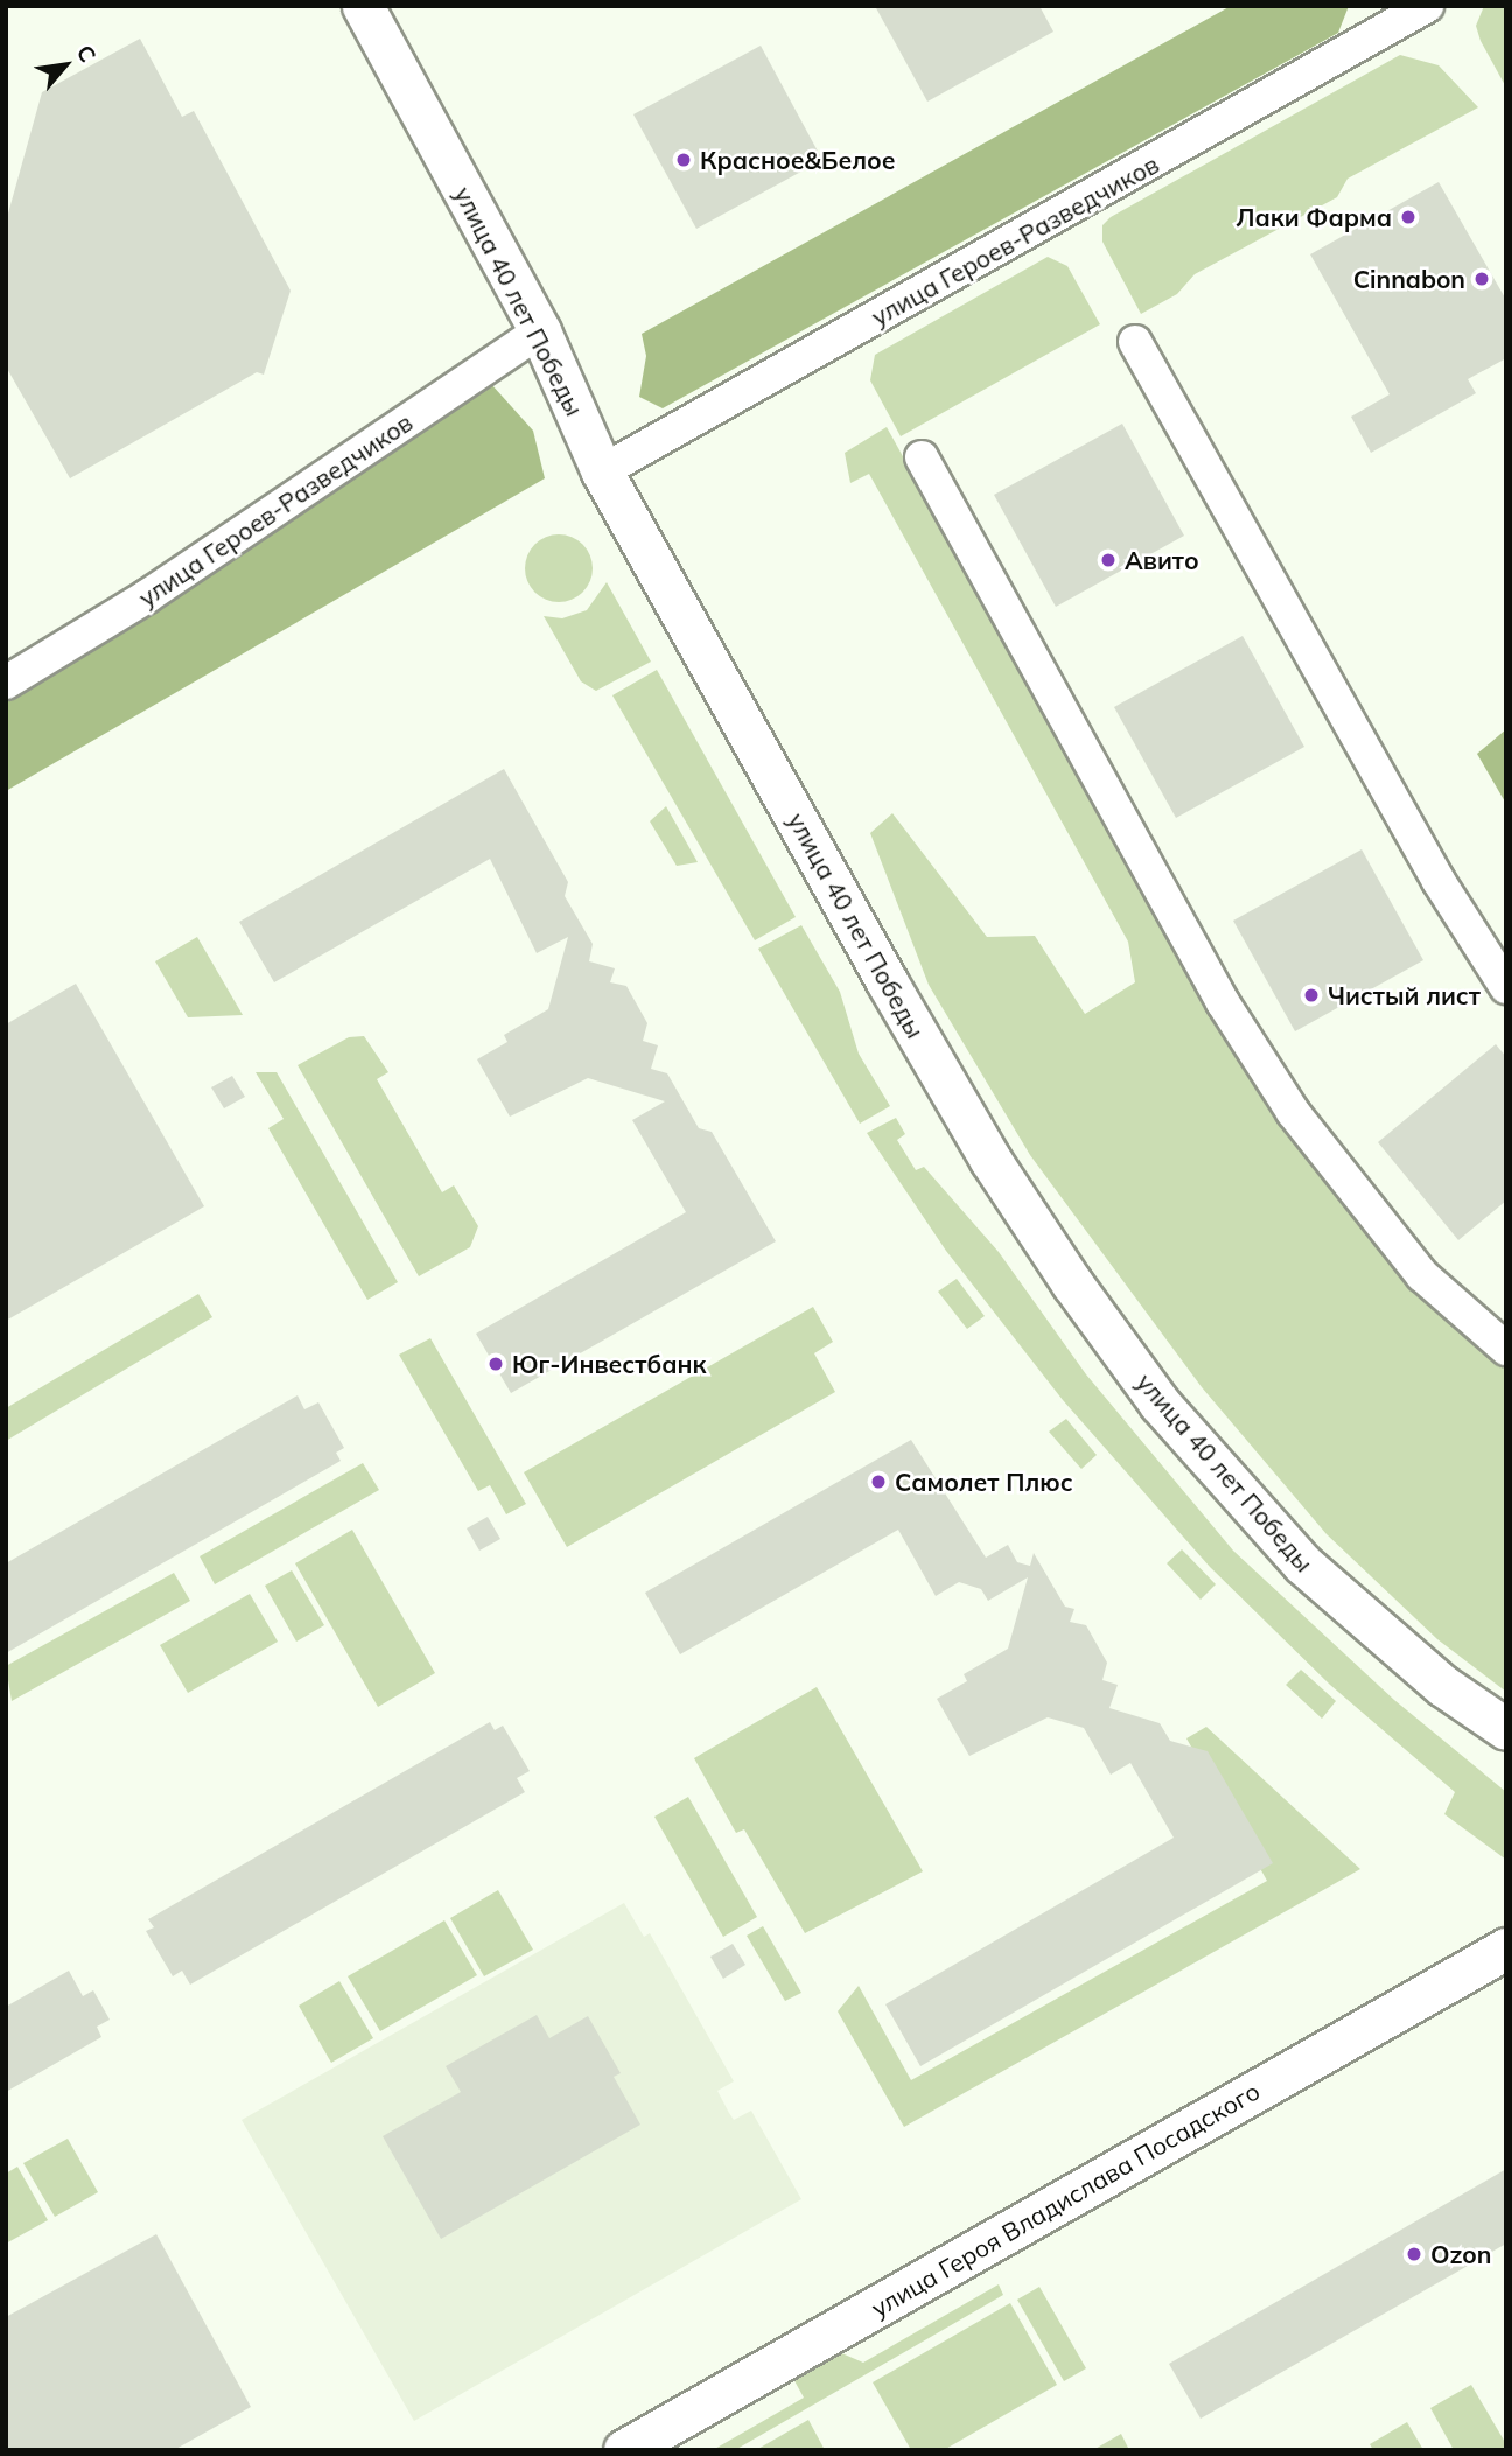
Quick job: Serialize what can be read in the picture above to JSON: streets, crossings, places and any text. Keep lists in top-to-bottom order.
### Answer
{
  "streets": {
    "street": ["улица Героев-Разведчиков", "улица 40 лет Победы", "улица Героя Владислава Посадского"]
  },
  "crossings": [
    ["улица Героев-Разведчиков", "улица 40 лет Победы"]
  ],
  "places": [
    "Красное&Белое",
    "Лаки Фарма",
    "Cinnabon",
    "Авито",
    "Чистый лист",
    "Юг-Инвестбанк",
    "Самолет Плюс",
    "Ozon"
  ],
  "north": "top right"
}
